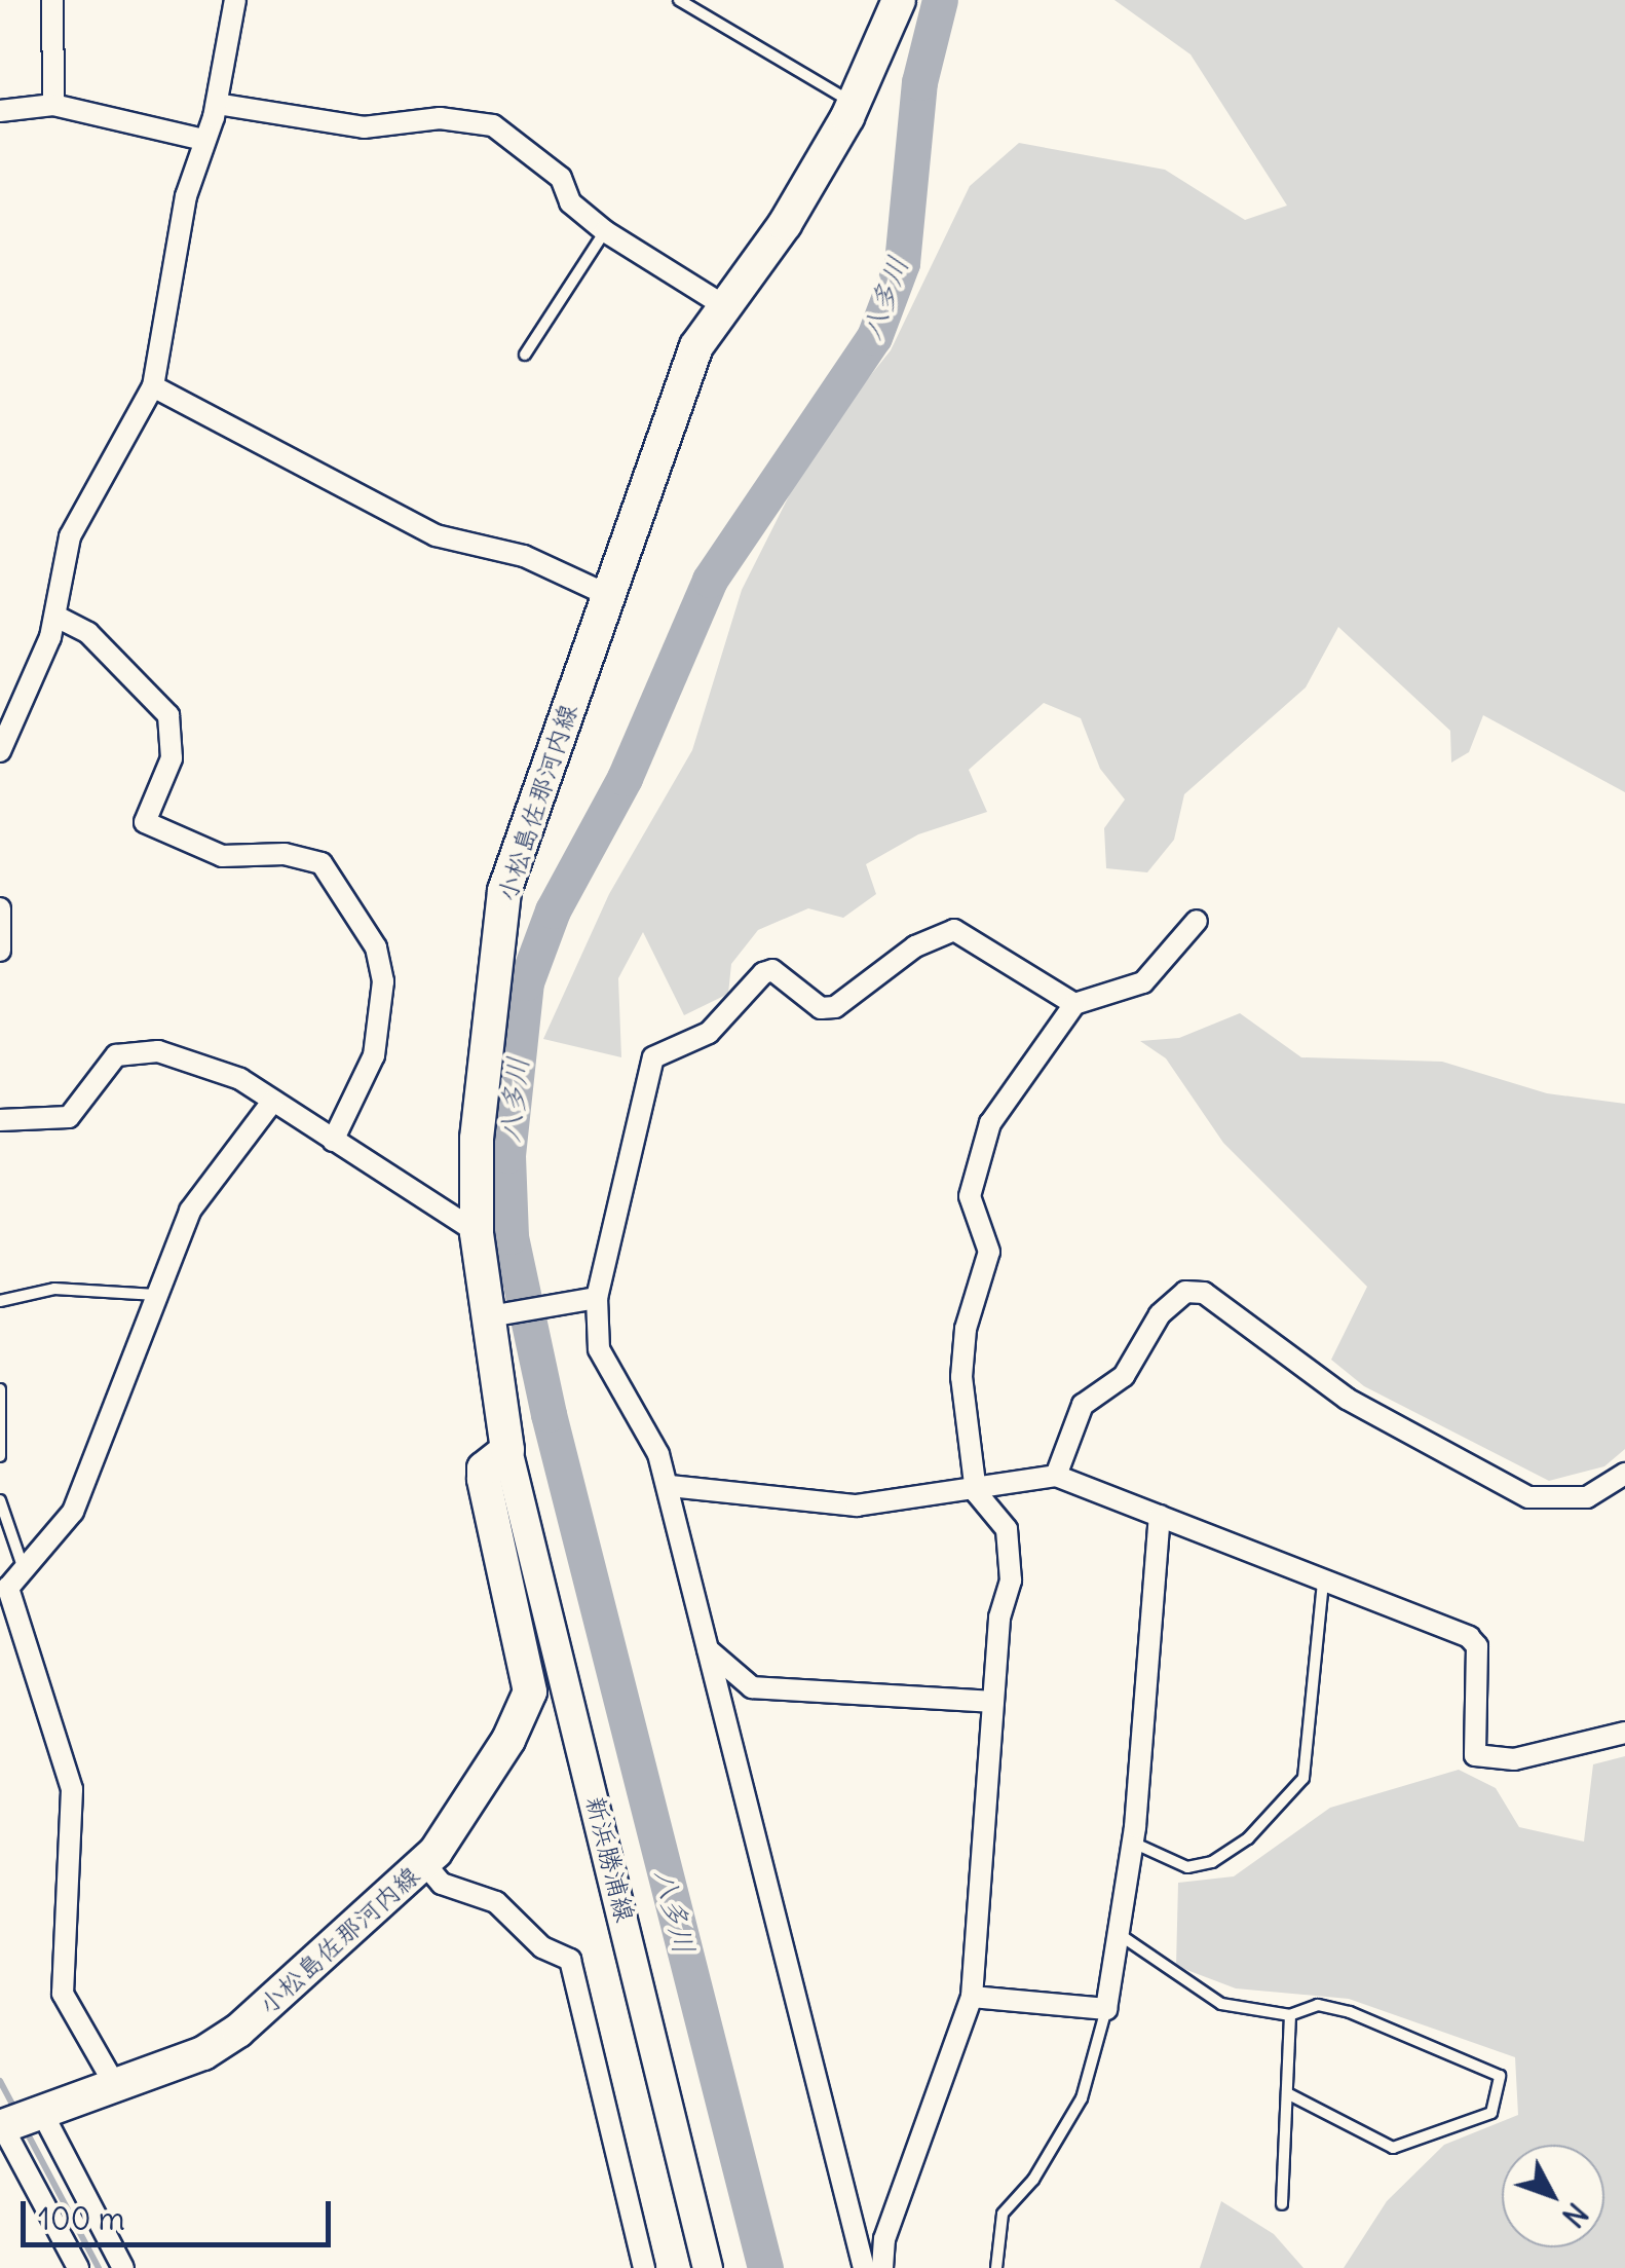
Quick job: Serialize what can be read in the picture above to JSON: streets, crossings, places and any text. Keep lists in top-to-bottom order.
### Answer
{
  "streets": {
    "main road": ["小松島佐那河内線", "新浜勝浦線"]
  },
  "crossings": [
    ["小松島佐那河内線", "新浜勝浦線"]
  ],
  "water": ["八多川"],
  "scale_bar": "100 m",
  "north": "bottom right"
}
